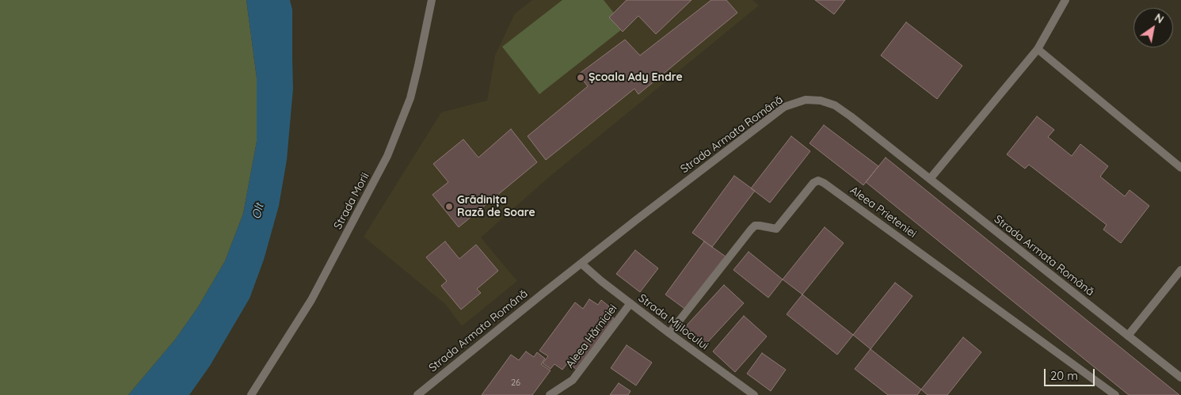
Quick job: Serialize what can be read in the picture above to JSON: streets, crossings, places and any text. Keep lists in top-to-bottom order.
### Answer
{
  "streets": {
    "street": [
      "Strada Armata Română",
      "Strada Morii",
      "Aleea Prieteniei",
      "Strada Mijlocului",
      "Aleea Hărniciei"
    ]
  },
  "crossings": [
    ["Strada Armata Română", "Strada Mijlocului"],
    ["Aleea Prieteniei", "Strada Mijlocului"],
    ["Strada Mijlocului", "Aleea Hărniciei"]
  ],
  "water": ["Olt"],
  "places": ["Școala Ady Endre", "Grădinița Rază de Soare"],
  "house_numbers": ["26"],
  "scale_bar": "20 m",
  "north": "top right"
}
